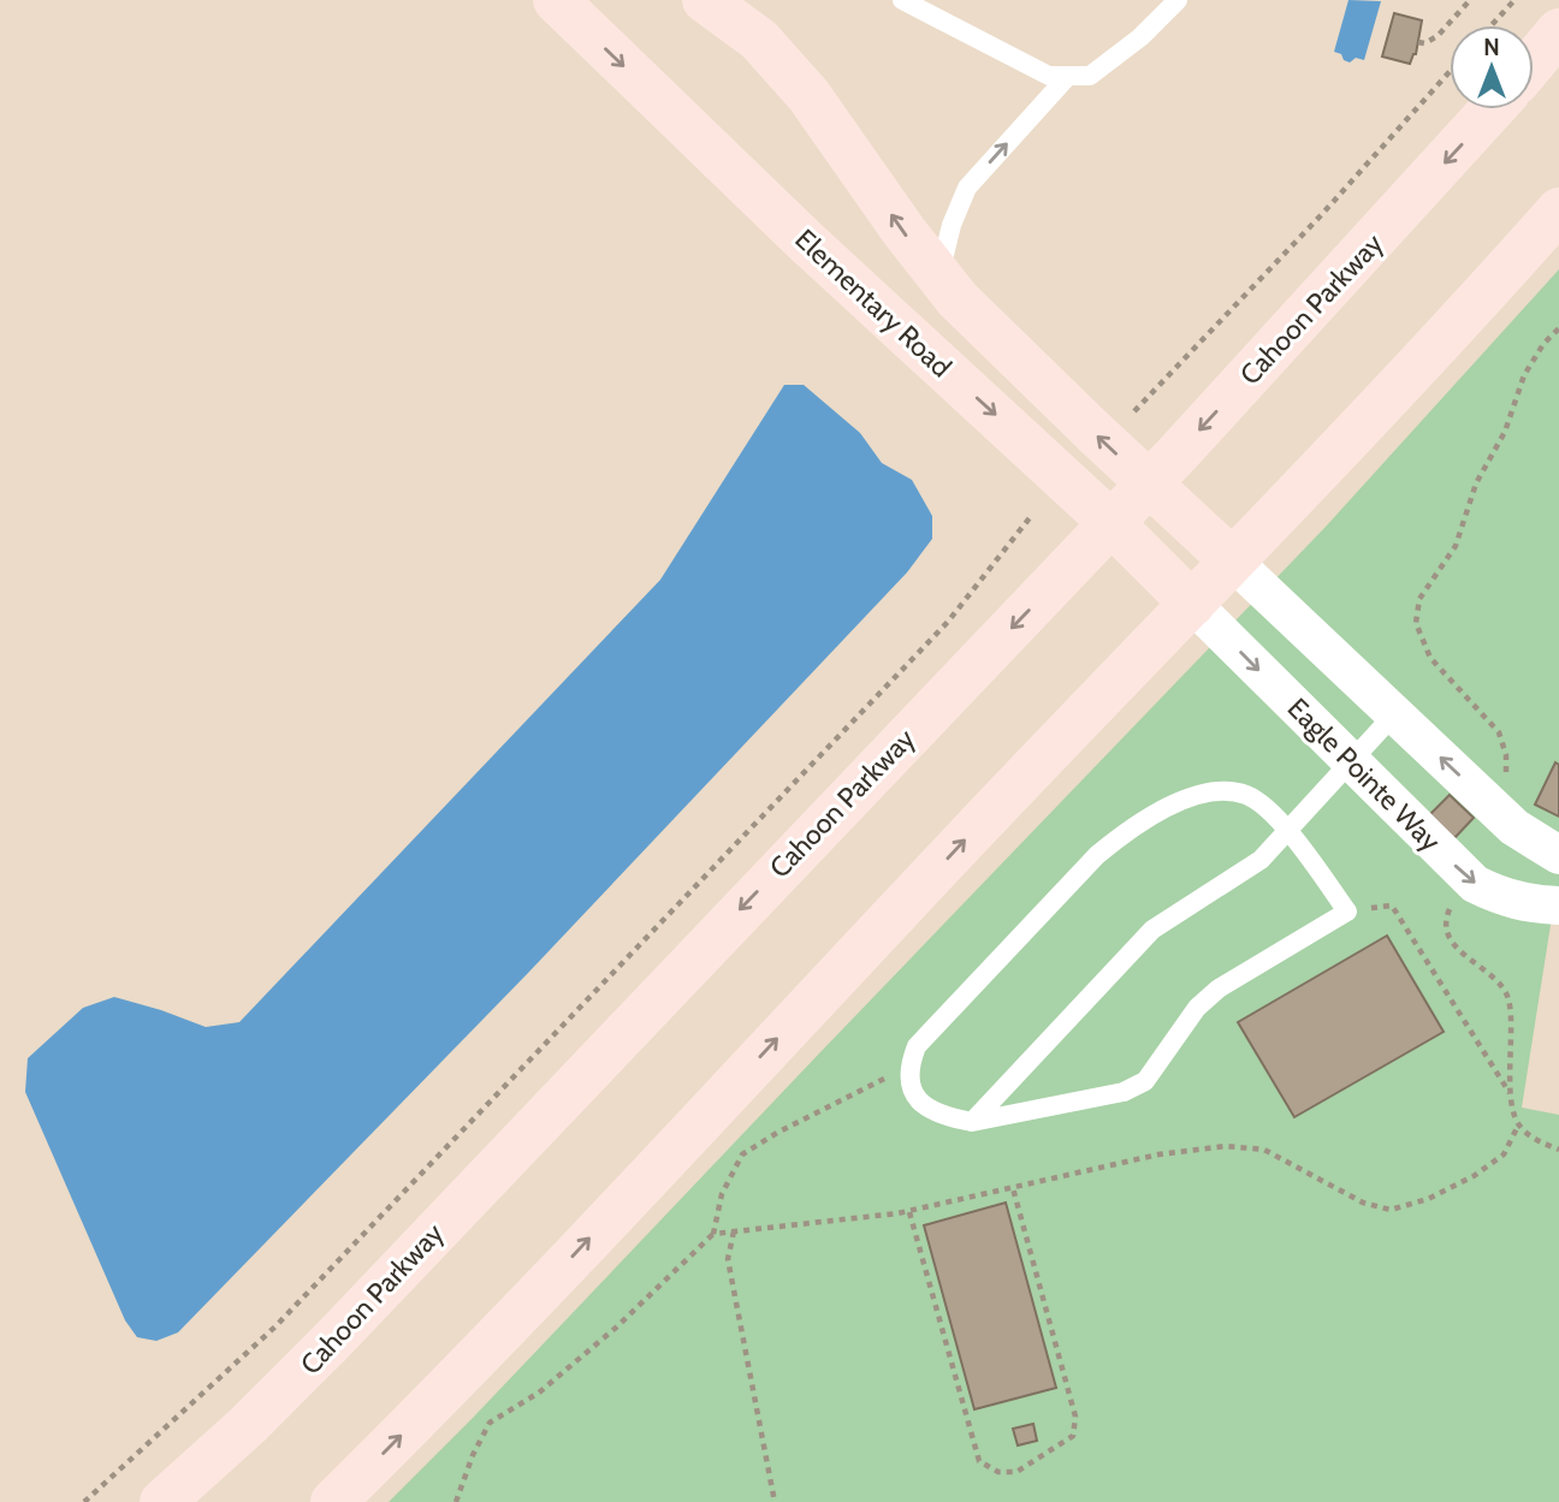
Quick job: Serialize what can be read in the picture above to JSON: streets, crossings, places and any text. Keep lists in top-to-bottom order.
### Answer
{
  "streets": {
    "street": ["Elementary Road", "Cahoon Parkway", "Eagle Pointe Way"]
  },
  "crossings": [
    ["Elementary Road", "Cahoon Parkway"],
    ["Elementary Road", "Eagle Pointe Way"]
  ],
  "north": "top"
}
